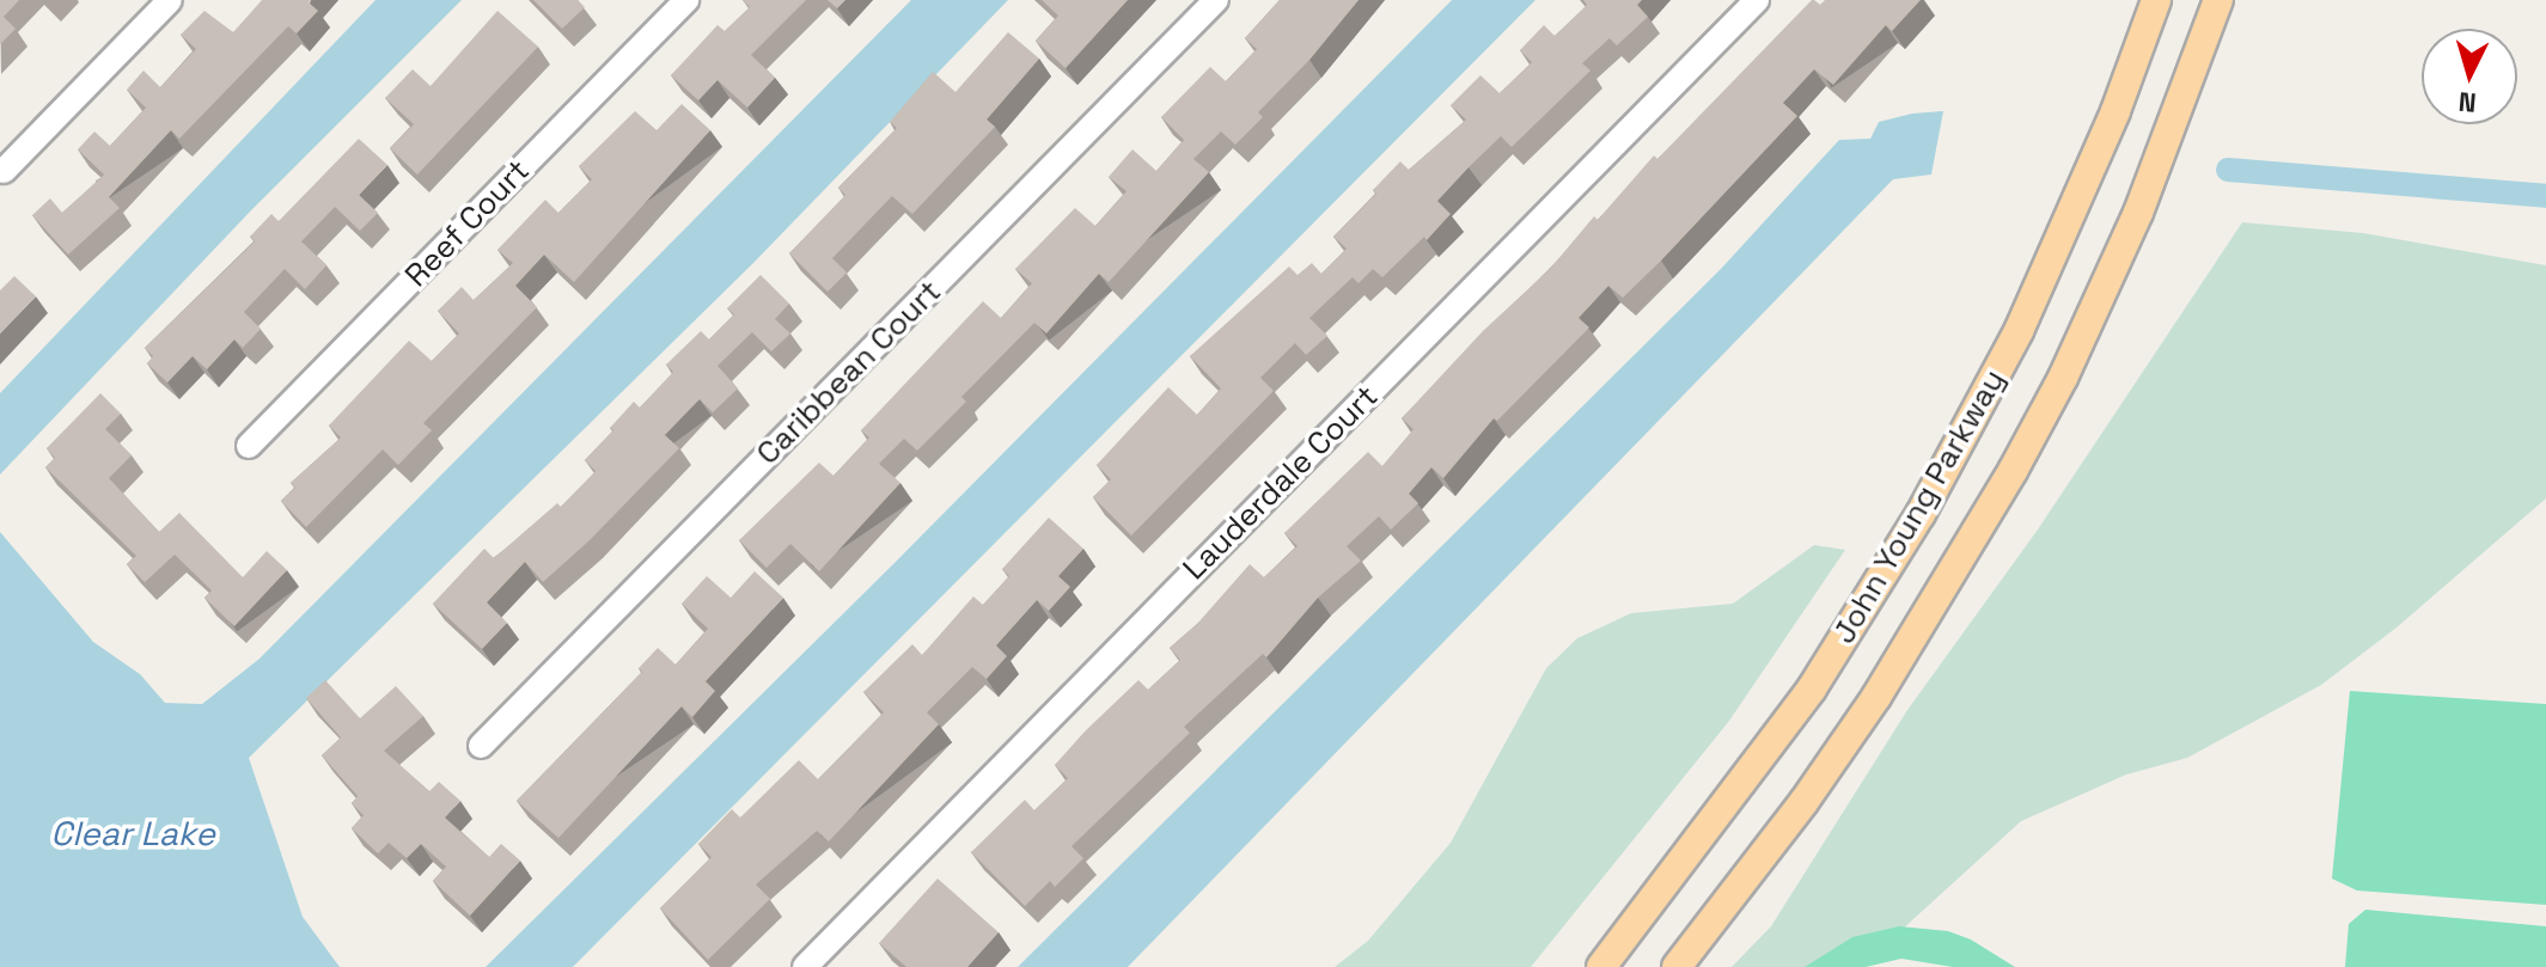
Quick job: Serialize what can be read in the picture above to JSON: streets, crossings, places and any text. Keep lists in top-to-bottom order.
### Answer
{
  "streets": {
    "main road": ["John Young Parkway"],
    "street": ["Reef Court", "Caribbean Court", "Lauderdale Court"]
  },
  "water": ["Clear Lake"],
  "north": "bottom"
}
